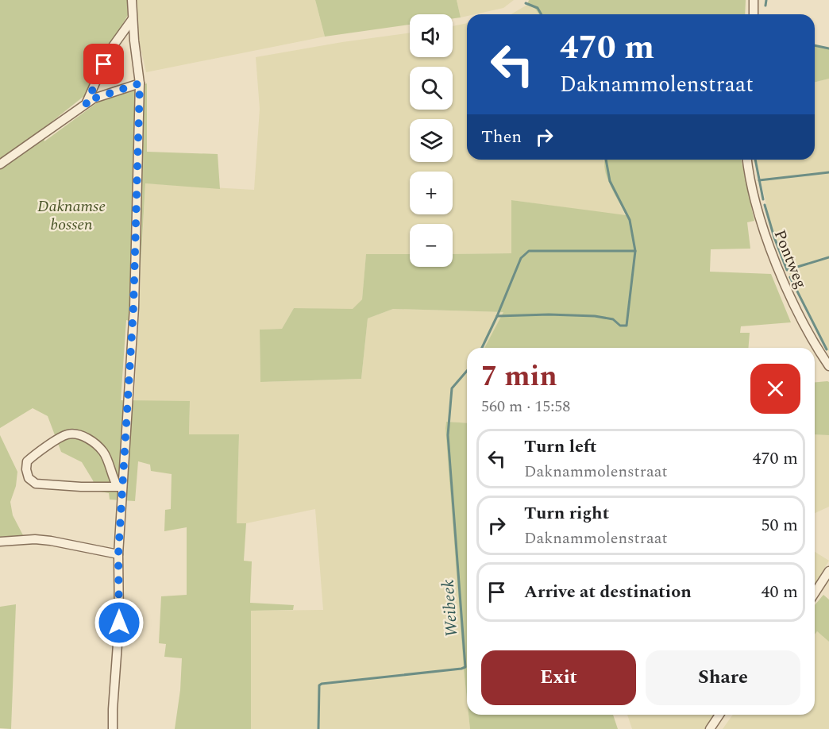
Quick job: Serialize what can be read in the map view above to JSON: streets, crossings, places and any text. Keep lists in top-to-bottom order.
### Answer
{
  "streets": {
    "street": ["Pontweg"]
  },
  "water": ["Weibeek"],
  "parks": ["Daknamse bossen"],
  "page": {
    "map_buttons": ["+", "−"],
    "turn": ["470 m", "Daknammolenstraat"],
    "then": "Then",
    "heading": ["7 min", "560 m · 15:58"],
    "list": [
      {
        "name": "Turn left",
        "note": "Daknammolenstraat",
        "value": "470 m"
      },
      {
        "name": "Turn right",
        "note": "Daknammolenstraat",
        "value": "50 m"
      },
      {
        "name": "Arrive at destination",
        "value": "40 m"
      }
    ],
    "buttons": ["Exit", "Share"]
  }
}
